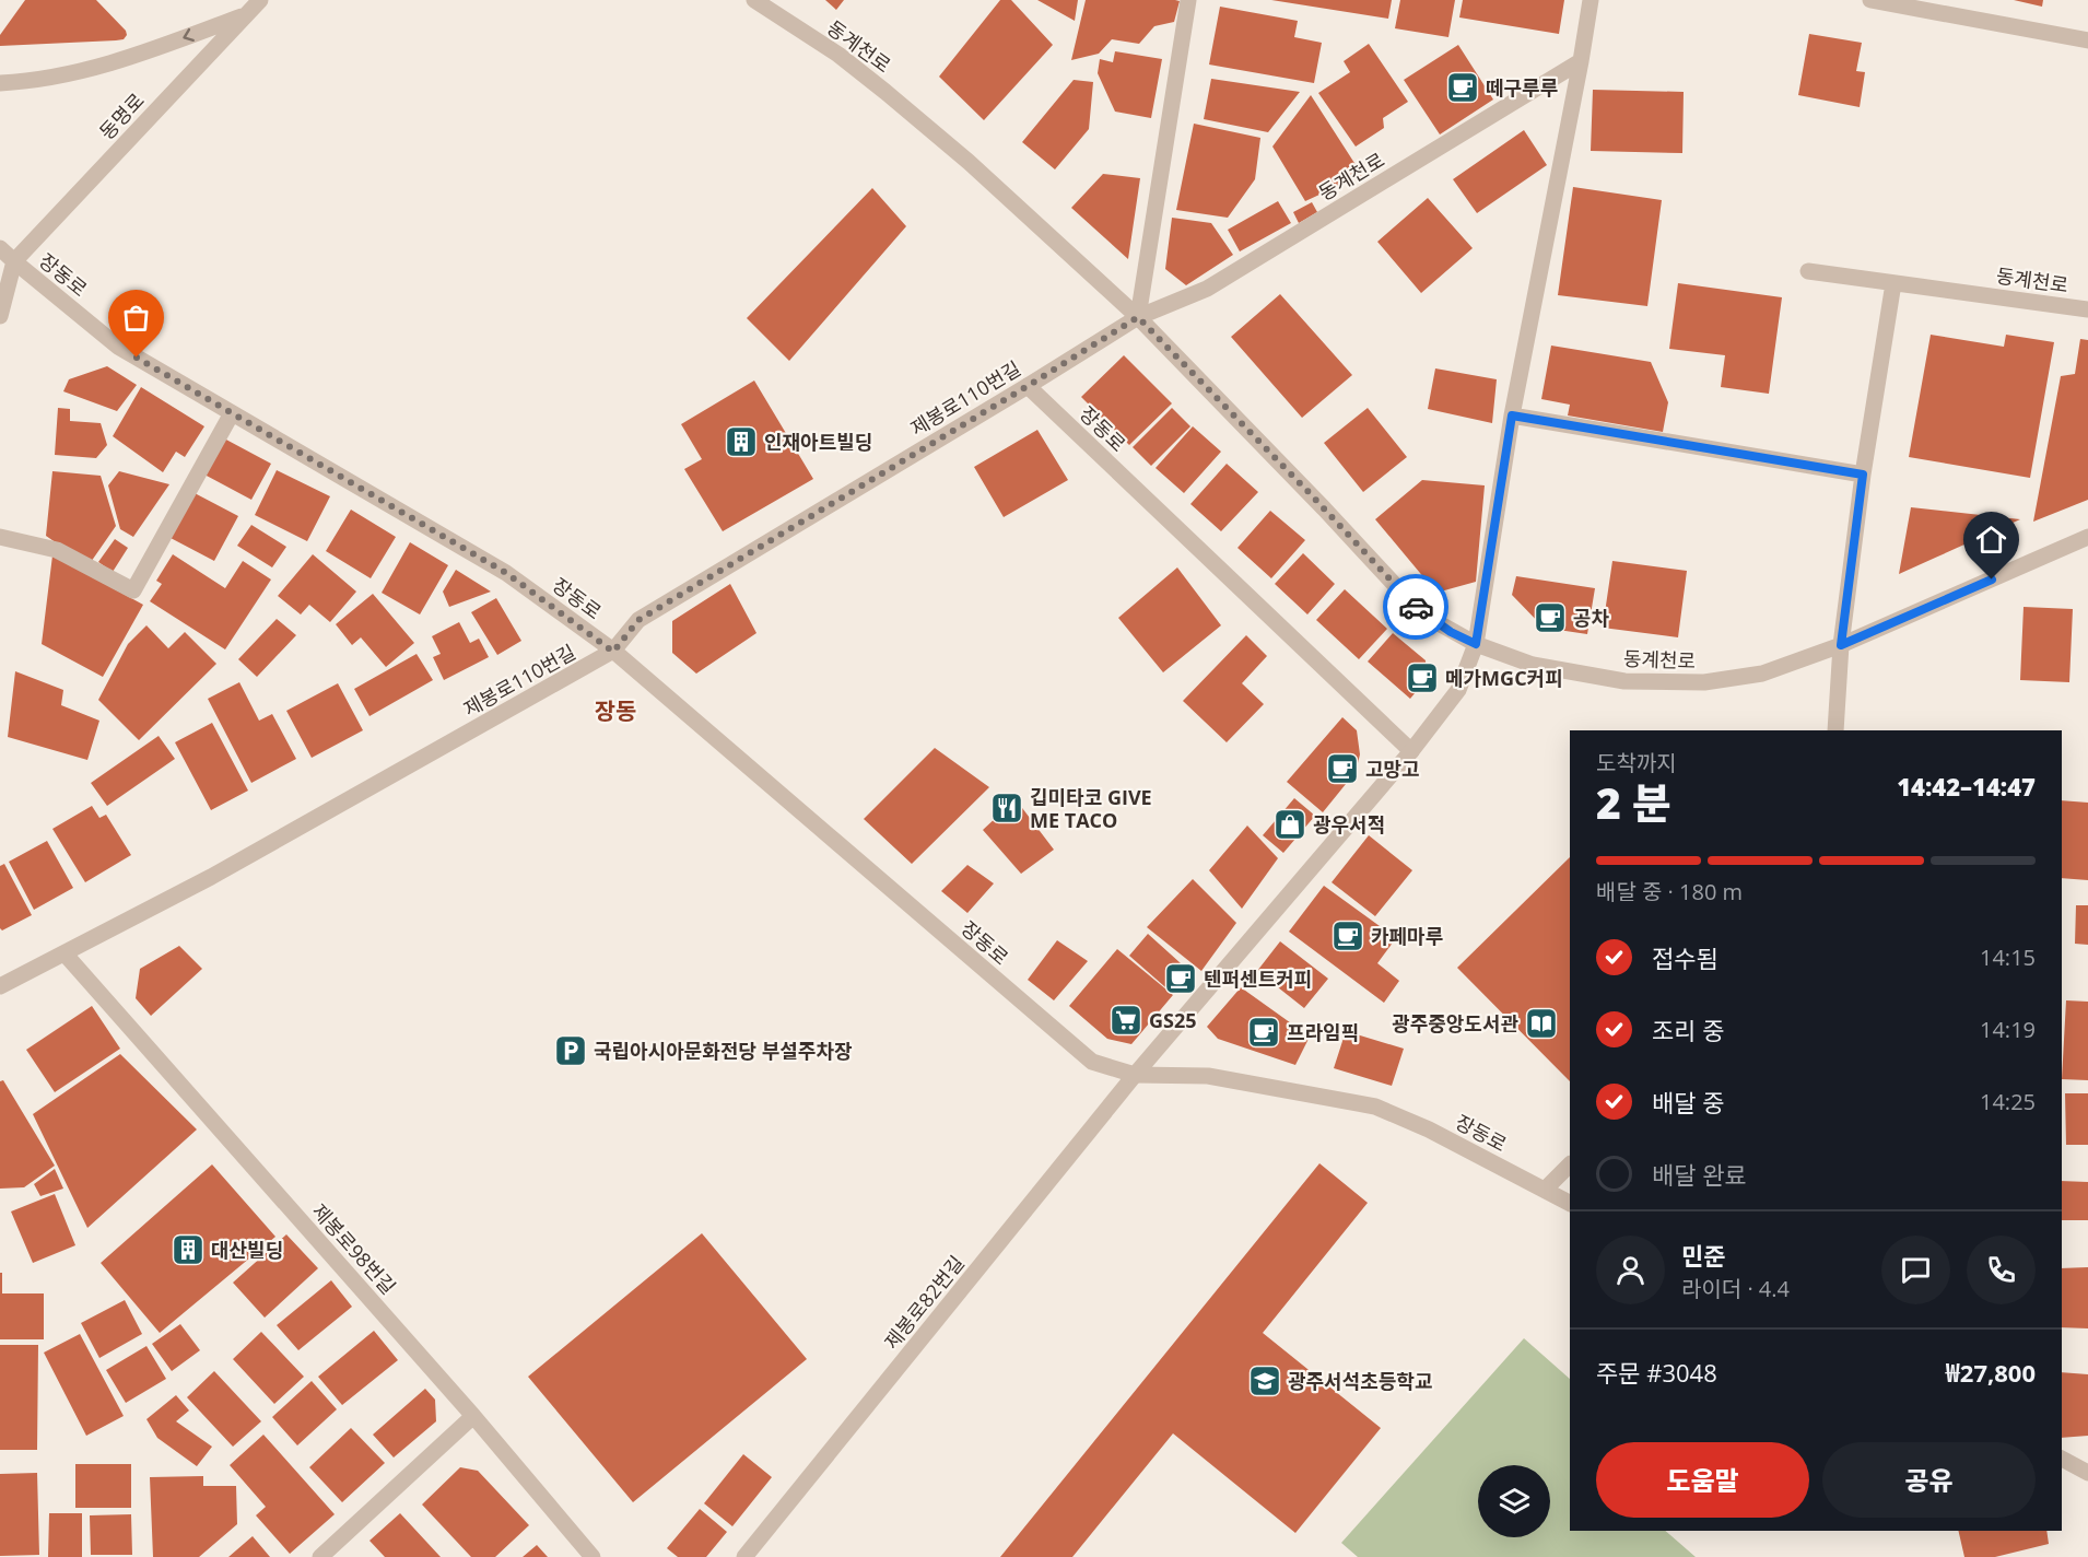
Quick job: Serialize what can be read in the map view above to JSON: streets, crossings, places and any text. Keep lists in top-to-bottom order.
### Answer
{
  "streets": {
    "street": [
      "동계천로",
      "동명로",
      "장동로",
      "제봉로110번길",
      "제봉로98번길",
      "제봉로82번길"
    ]
  },
  "crossings": [
    ["동계천로", "제봉로110번길"],
    ["동명로", "장동로"],
    ["장동로", "제봉로110번길"],
    ["장동로", "제봉로82번길"],
    ["제봉로110번길", "제봉로98번길"]
  ],
  "districts": ["장동"],
  "places": {
    "cafe": [
      "떼구루루",
      "공차",
      "메가MGC커피",
      "고망고",
      "카페마루",
      "텐퍼센트커피",
      "프라임픽"
    ],
    "building": ["인재아트빌딩", "대산빌딩"],
    "restaurant": ["깁미타코 GIVE ME TACO"],
    "shop": ["광우서적"],
    "supermarket": ["GS25"],
    "library": ["광주중앙도서관"],
    "parking": ["국립아시아문화전당 부설주차장"],
    "school or university": ["광주서석초등학교"]
  },
  "page": {
    "heading": ["2 분", "도착까지", "14:42–14:47"],
    "panel": [
      "민준",
      "라이더 · 4.4",
      "주문 #3048",
      "₩27,800"
    ],
    "bar": "배달 중 · 180 m",
    "list": [
      ["접수됨", "14:15"],
      ["조리 중", "14:19"],
      ["배달 중", "14:25"],
      "배달 완료"
    ],
    "buttons": ["도움말", "공유"]
  }
}
